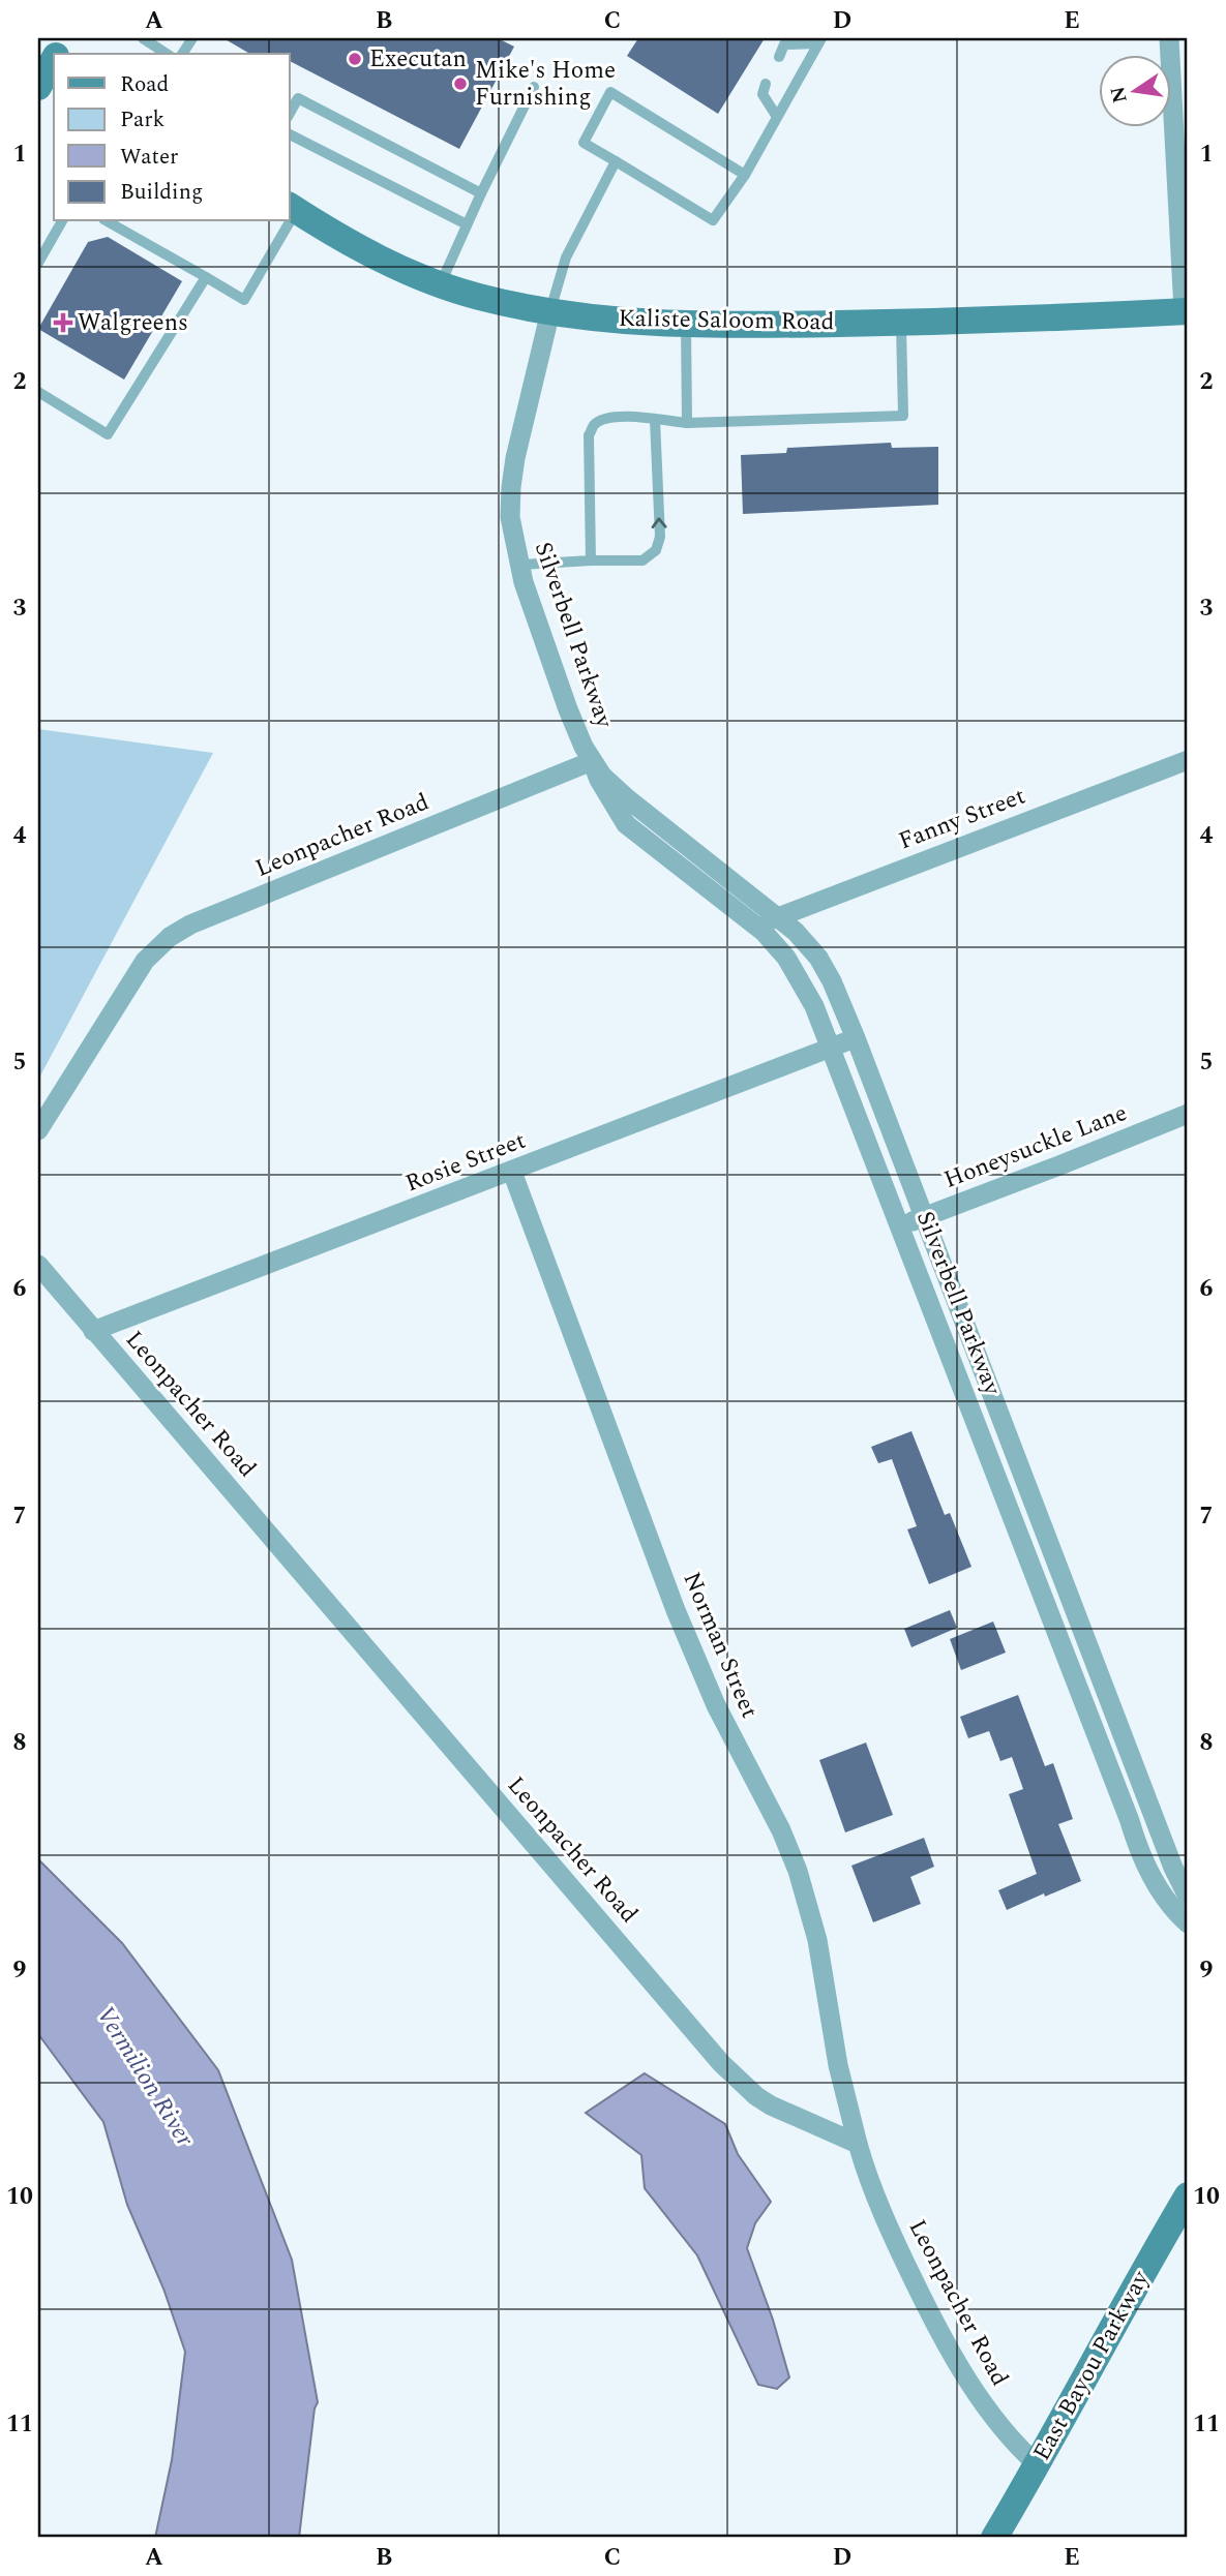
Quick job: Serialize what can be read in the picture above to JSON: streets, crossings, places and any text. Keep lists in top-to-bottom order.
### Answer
{
  "streets": {
    "main road": ["Kaliste Saloom Road", "East Bayou Parkway"],
    "street": [
      "Silverbell Parkway",
      "Fanny Street",
      "Leonpacher Road",
      "Honeysuckle Lane",
      "Rosie Street",
      "Norman Street"
    ]
  },
  "crossings": [
    ["Kaliste Saloom Road", "Silverbell Parkway"],
    ["Silverbell Parkway", "Fanny Street"],
    ["Silverbell Parkway", "Leonpacher Road"],
    ["Silverbell Parkway", "Honeysuckle Lane"],
    ["Silverbell Parkway", "Rosie Street"],
    ["Leonpacher Road", "Rosie Street"],
    ["Leonpacher Road", "Norman Street"],
    ["Leonpacher Road", "East Bayou Parkway"],
    ["Rosie Street", "Norman Street"]
  ],
  "water": ["Vermilion River"],
  "places": {
    "other": ["Executan", "Mike's Home Furnishing"],
    "health": ["Walgreens"]
  },
  "legend": [
    "Road",
    "Park",
    "Water",
    "Building"
  ],
  "north": "left",
  "grid": {
    "columns": [
      "A",
      "B",
      "C",
      "D",
      "E"
    ],
    "rows": [
      "1",
      "2",
      "3",
      "4",
      "5",
      "6",
      "7",
      "8",
      "9",
      "10",
      "11"
    ]
  }
}
